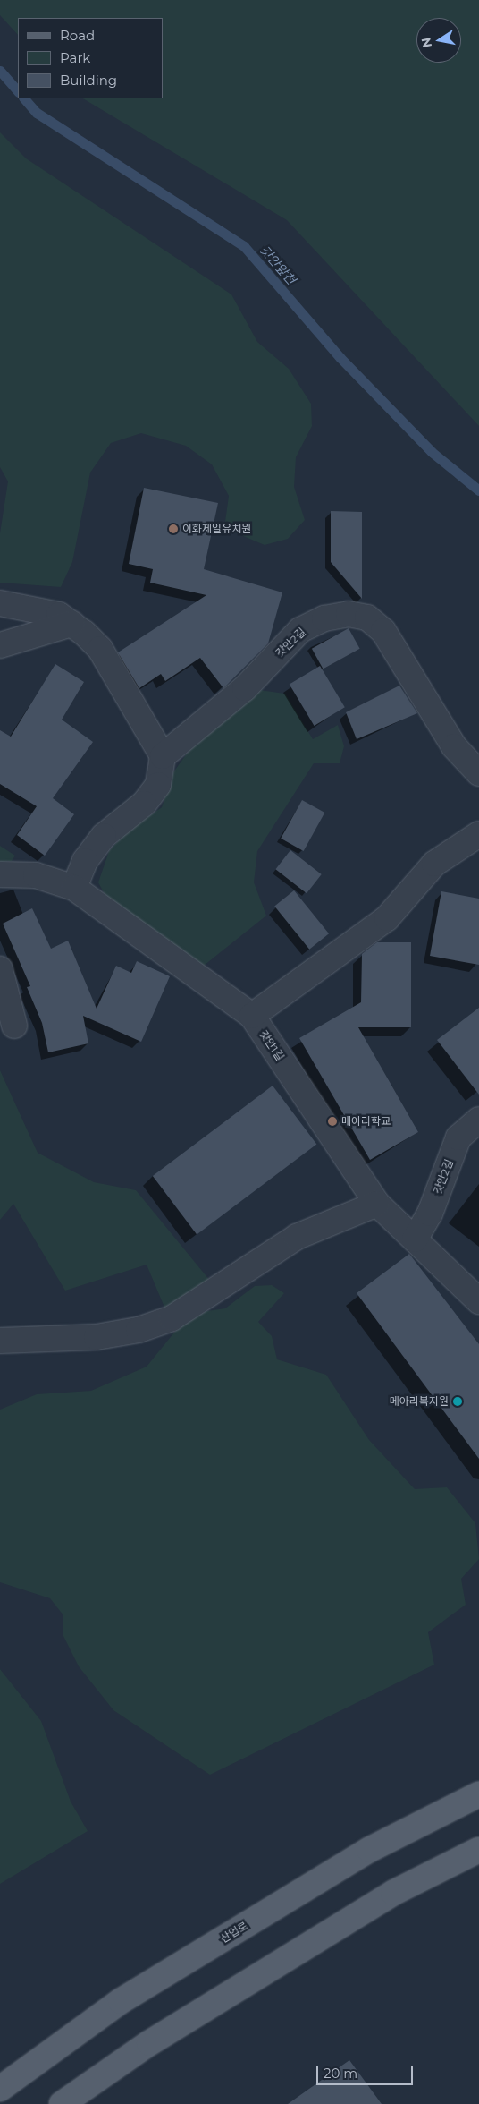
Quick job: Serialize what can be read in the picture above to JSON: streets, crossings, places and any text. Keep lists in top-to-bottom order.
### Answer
{
  "streets": {
    "main road": ["산업로"],
    "street": ["갓안2길", "갓안1길"]
  },
  "crossings": [
    ["갓안2길", "갓안1길"]
  ],
  "water": ["갓안앞천"],
  "places": ["이화제일유치원", "메아리학교", "메아리복지원"],
  "legend": ["Road", "Park", "Building"],
  "scale_bar": "20 m",
  "north": "left"
}
